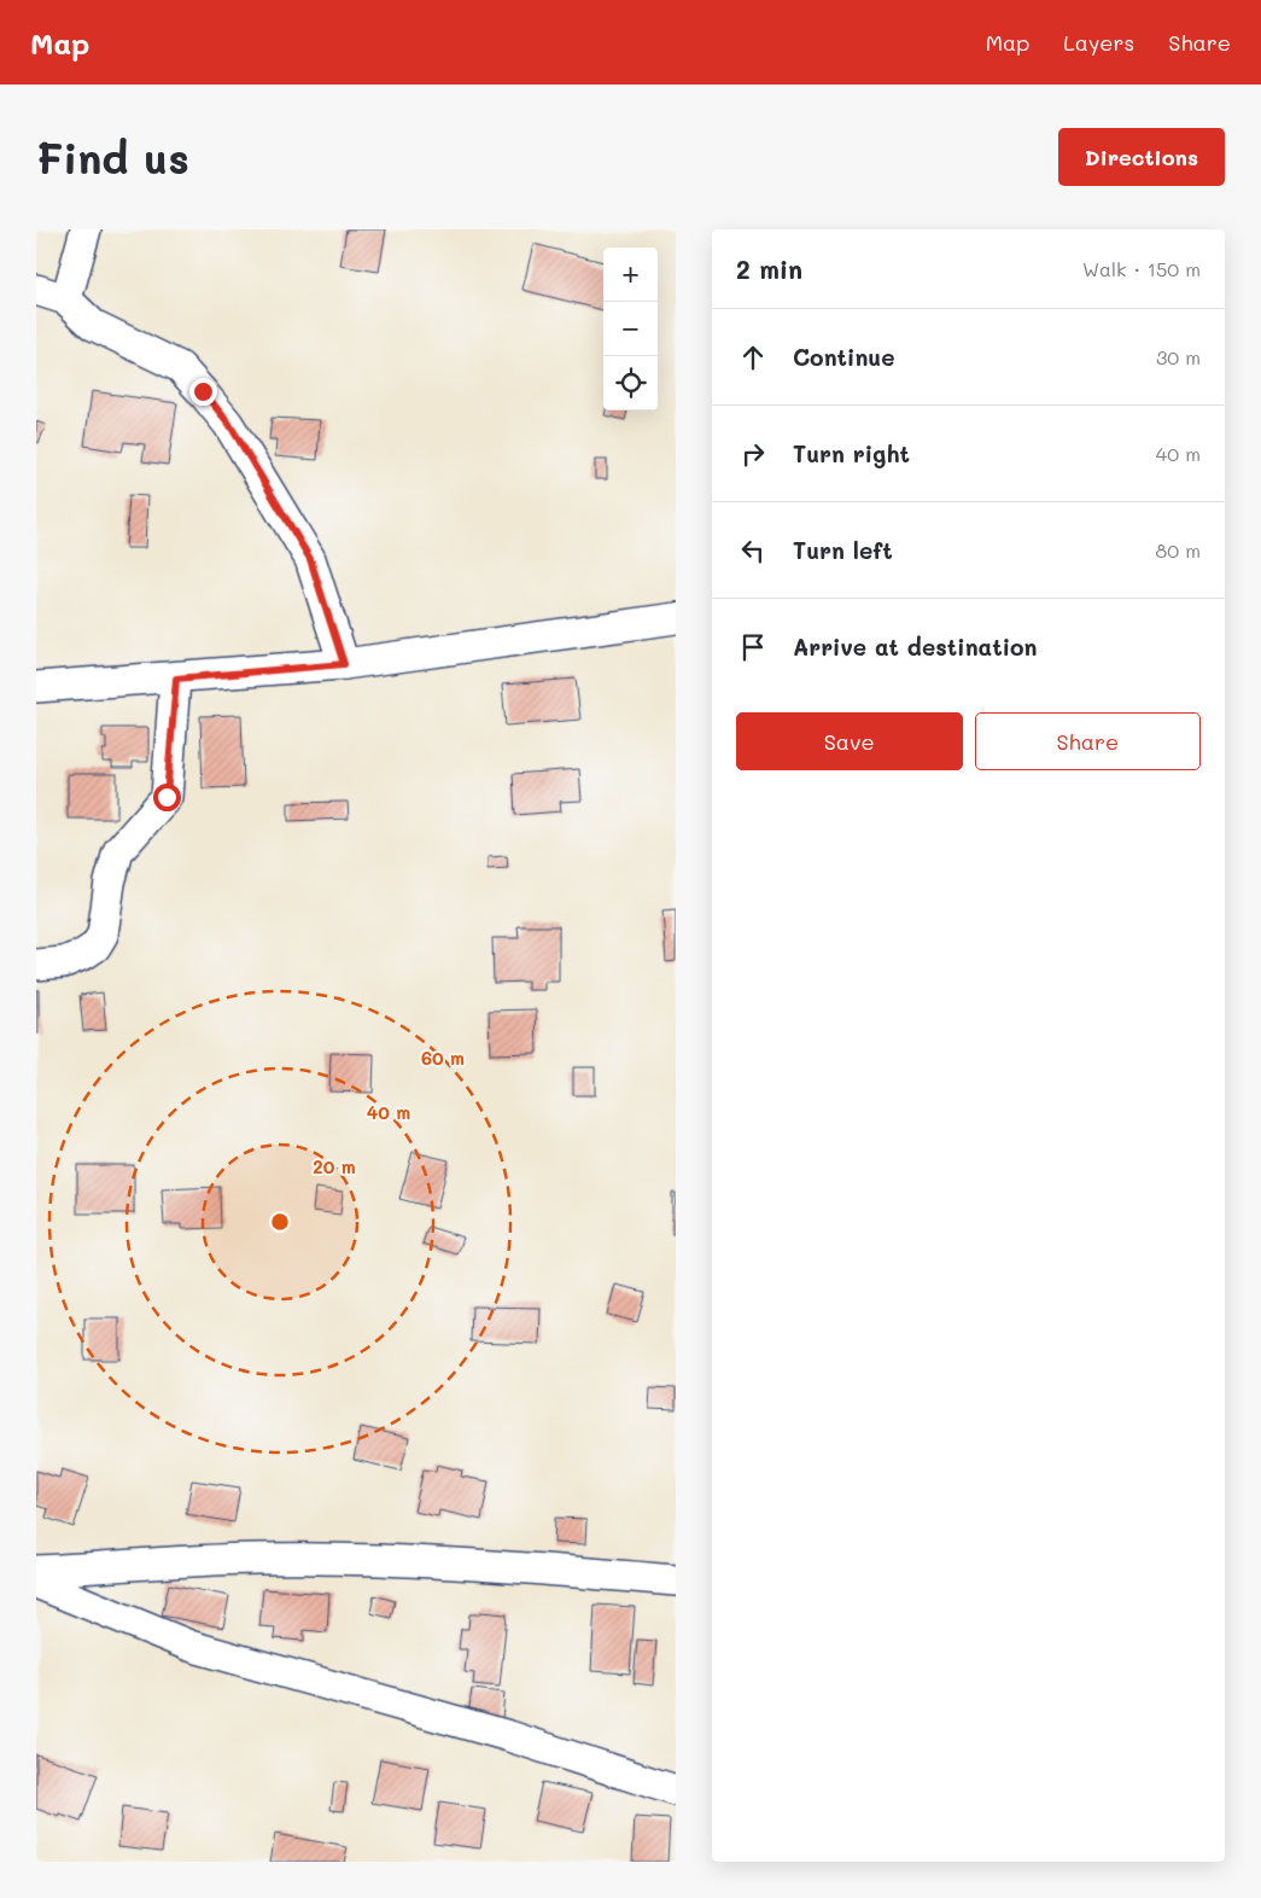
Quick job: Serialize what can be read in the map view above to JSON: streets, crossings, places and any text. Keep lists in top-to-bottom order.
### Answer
{
  "page": {
    "header": "Map",
    "nav": ["Map", "Layers", "Share"],
    "buttons": [
      "Directions",
      ["Save", "Share"]
    ],
    "title": "Find us",
    "heading": ["2 min", "Walk · 150 m"],
    "map_buttons": ["+", "−"],
    "list": [
      ["Continue", "30 m"],
      ["Turn right", "40 m"],
      ["Turn left", "80 m"],
      "Arrive at destination"
    ]
  },
  "rings": ["60 m", "40 m", "20 m"]
}
